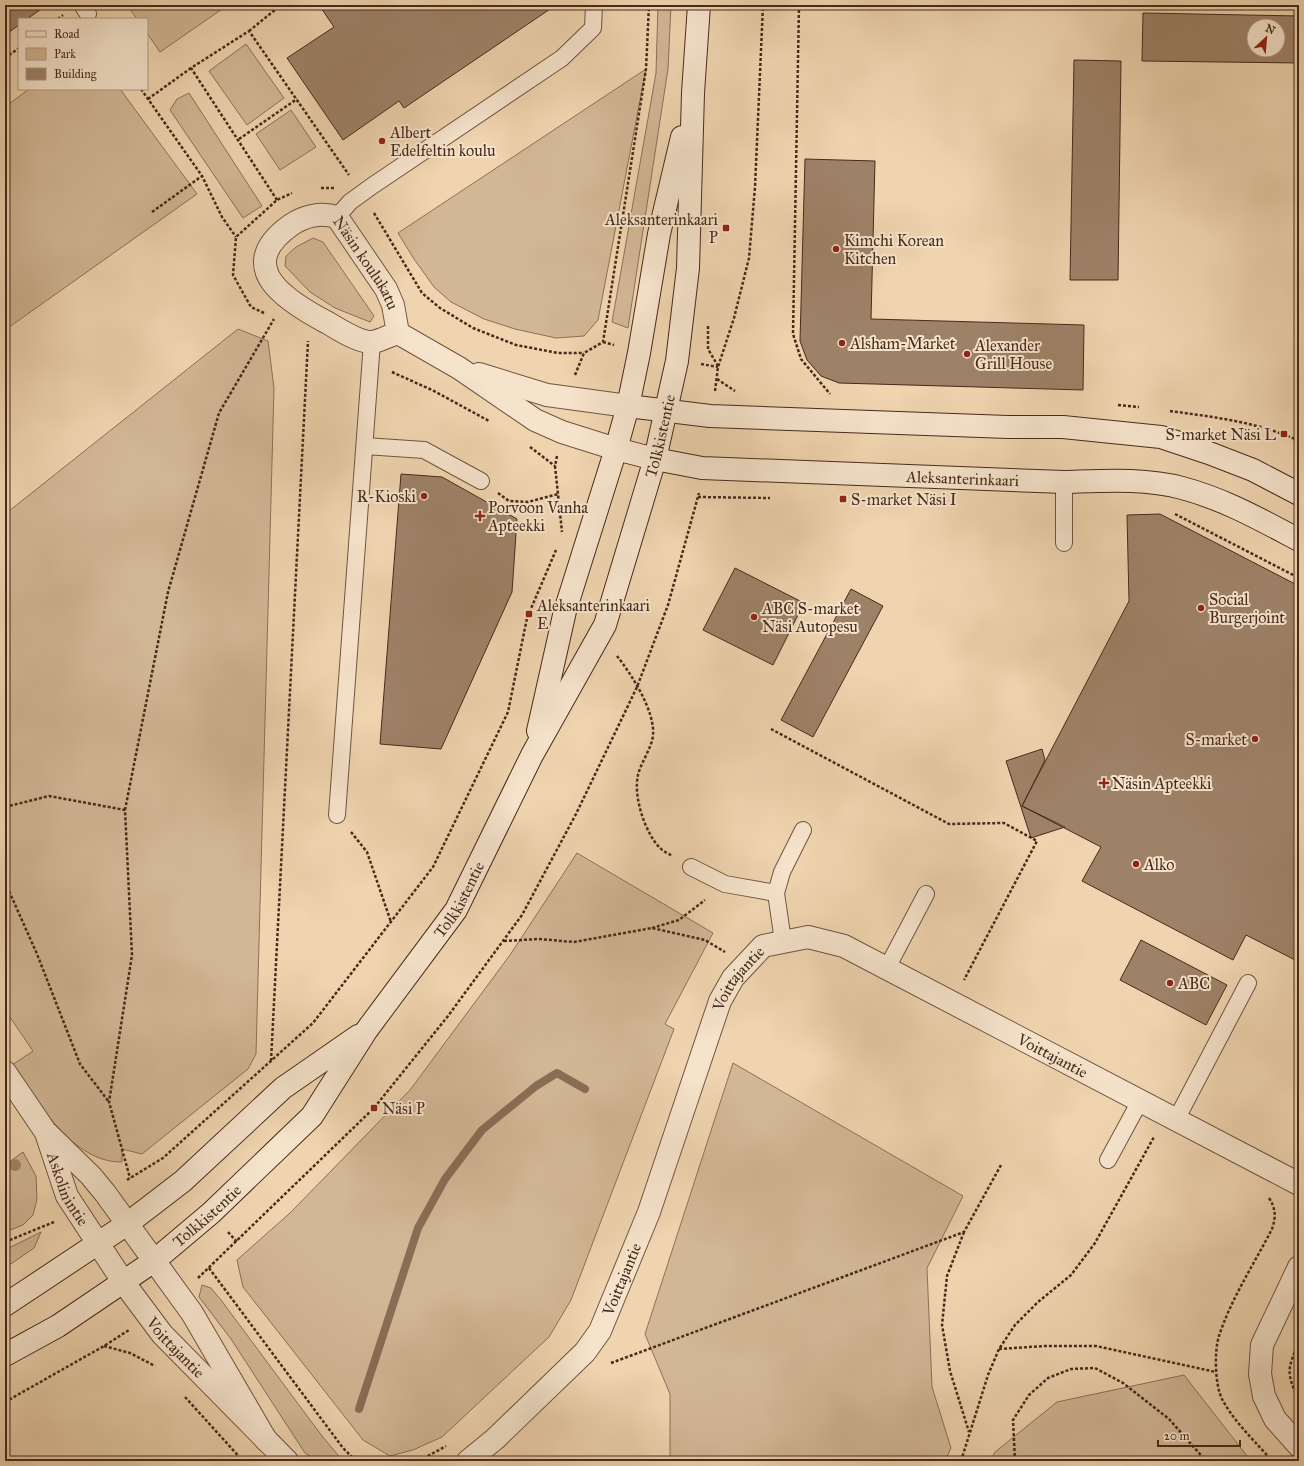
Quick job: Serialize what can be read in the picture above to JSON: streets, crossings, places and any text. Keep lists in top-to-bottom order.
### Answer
{
  "streets": {
    "street": [
      "Näsin koulukatu",
      "Tolkkistentie",
      "Aleksanterinkaari",
      "Voittajantie",
      "Askolinintie"
    ]
  },
  "crossings": [
    ["Näsin koulukatu", "Tolkkistentie"],
    ["Näsin koulukatu", "Aleksanterinkaari"],
    ["Tolkkistentie", "Aleksanterinkaari"],
    ["Tolkkistentie", "Voittajantie"],
    ["Tolkkistentie", "Askolinintie"],
    ["Voittajantie", "Askolinintie"]
  ],
  "places": {
    "other": [
      "Albert Edelfeltin koulu",
      "Kimchi Korean Kitchen",
      "Alsham-Market",
      "Alexander Grill House",
      "R-Kioski",
      "Social Burgerjoint",
      "ABC S-market Näsi Autopesu",
      "S-market",
      "Alko",
      "ABC"
    ],
    "transit": [
      "Aleksanterinkaari P",
      "S-market Näsi L",
      "S-market Näsi I",
      "Aleksanterinkaari E",
      "Näsi P"
    ],
    "health": ["Porvoon Vanha Apteekki", "Näsin Apteekki"]
  },
  "legend": ["Road", "Park", "Building"],
  "scale_bar": "20 m",
  "north": "top right"
}
